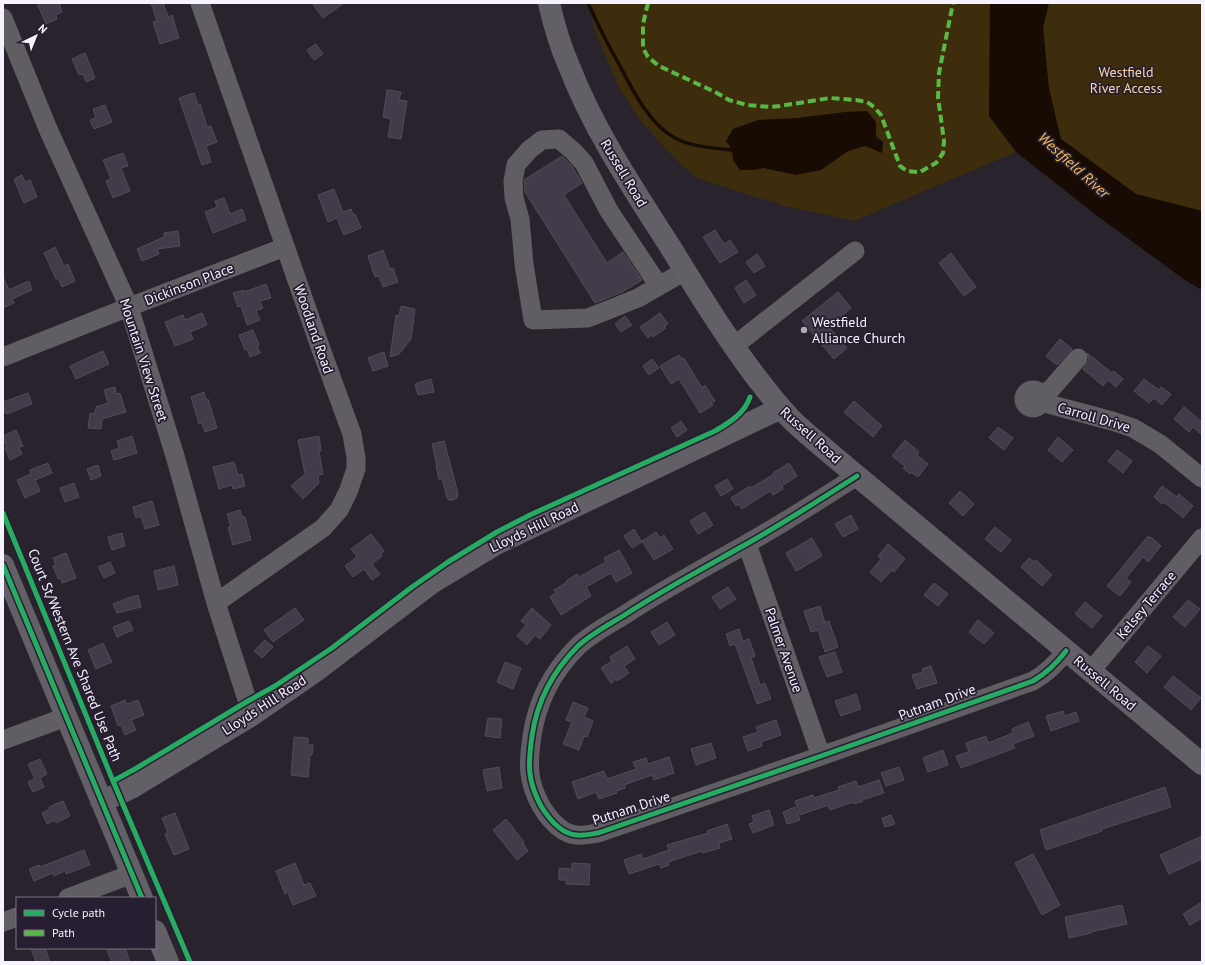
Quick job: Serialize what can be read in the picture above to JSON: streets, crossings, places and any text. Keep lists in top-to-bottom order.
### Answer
{
  "streets": {
    "main road": ["Russell Road", "Lloyds Hill Road"],
    "street": [
      "Dickinson Place",
      "Woodland Road",
      "Mountain View Street",
      "Carroll Drive",
      "Kelsey Terrace",
      "Palmer Avenue",
      "Putnam Drive"
    ],
    "cycle path": ["Court St/Western Ave Shared Use Path"]
  },
  "crossings": [
    ["Russell Road", "Lloyds Hill Road"],
    ["Russell Road", "Kelsey Terrace"],
    ["Russell Road", "Putnam Drive"],
    ["Dickinson Place", "Woodland Road"],
    ["Dickinson Place", "Mountain View Street"],
    ["Woodland Road", "Mountain View Street"],
    ["Mountain View Street", "Lloyds Hill Road"],
    ["Palmer Avenue", "Putnam Drive"]
  ],
  "water": ["Westfield River"],
  "parks": ["Westfield River Access"],
  "places": ["Westfield Alliance Church"],
  "legend": ["Cycle path", "Path"],
  "north": "top right"
}
